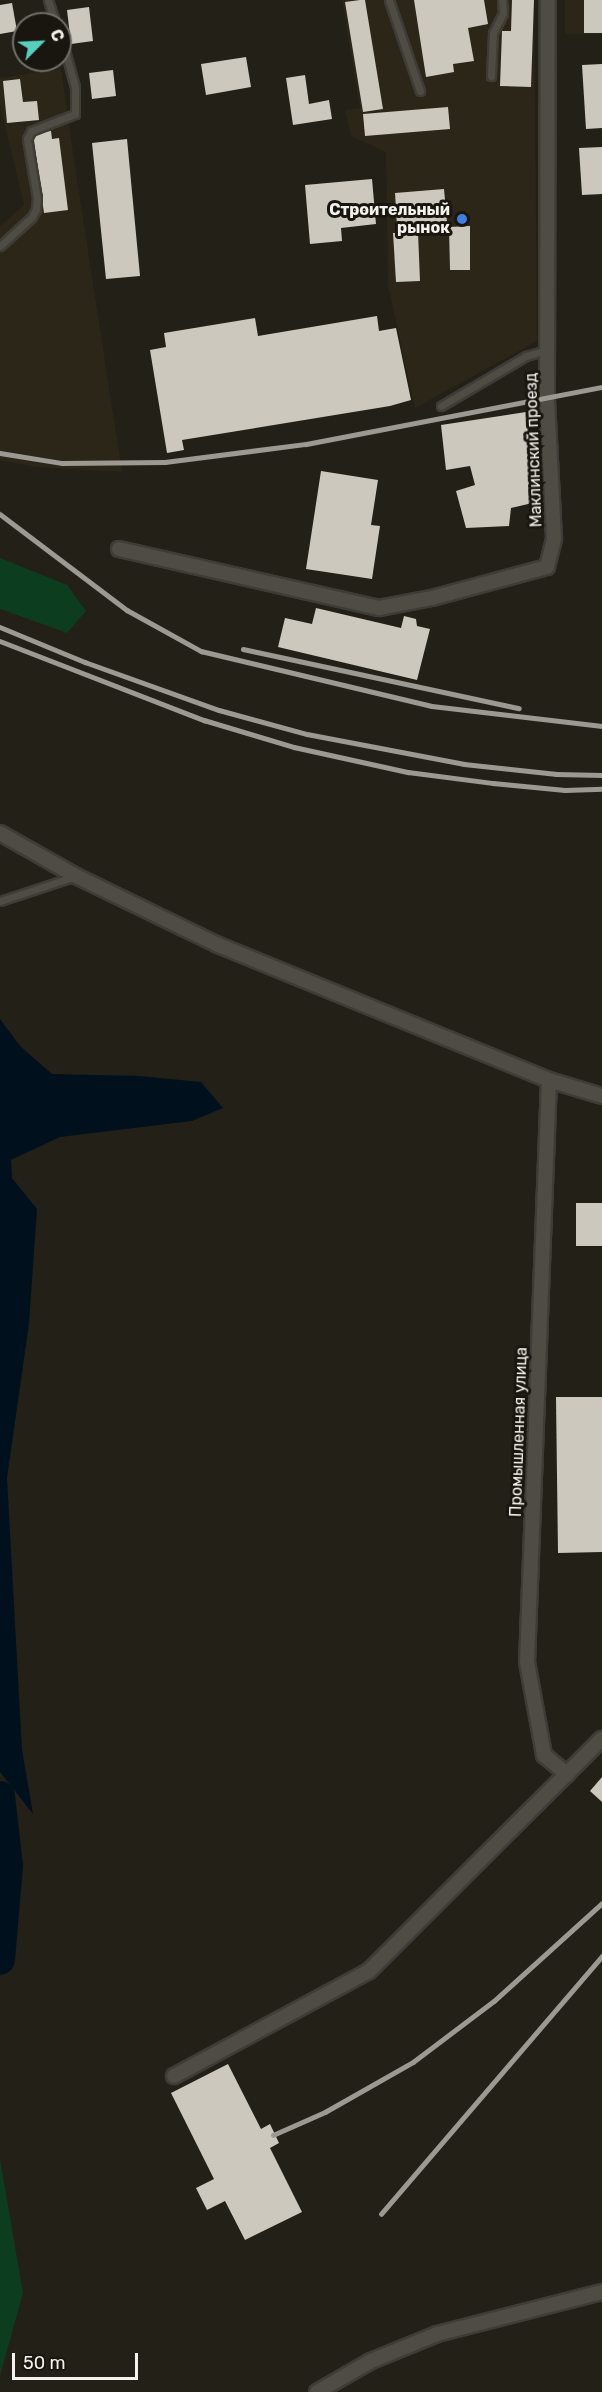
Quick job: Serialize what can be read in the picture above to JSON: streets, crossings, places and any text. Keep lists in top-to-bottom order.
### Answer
{
  "streets": {
    "street": ["Маклинский проезд", "Промышленная улица"]
  },
  "places": ["Строительный рынок"],
  "scale_bar": "50 m",
  "north": "top right"
}
